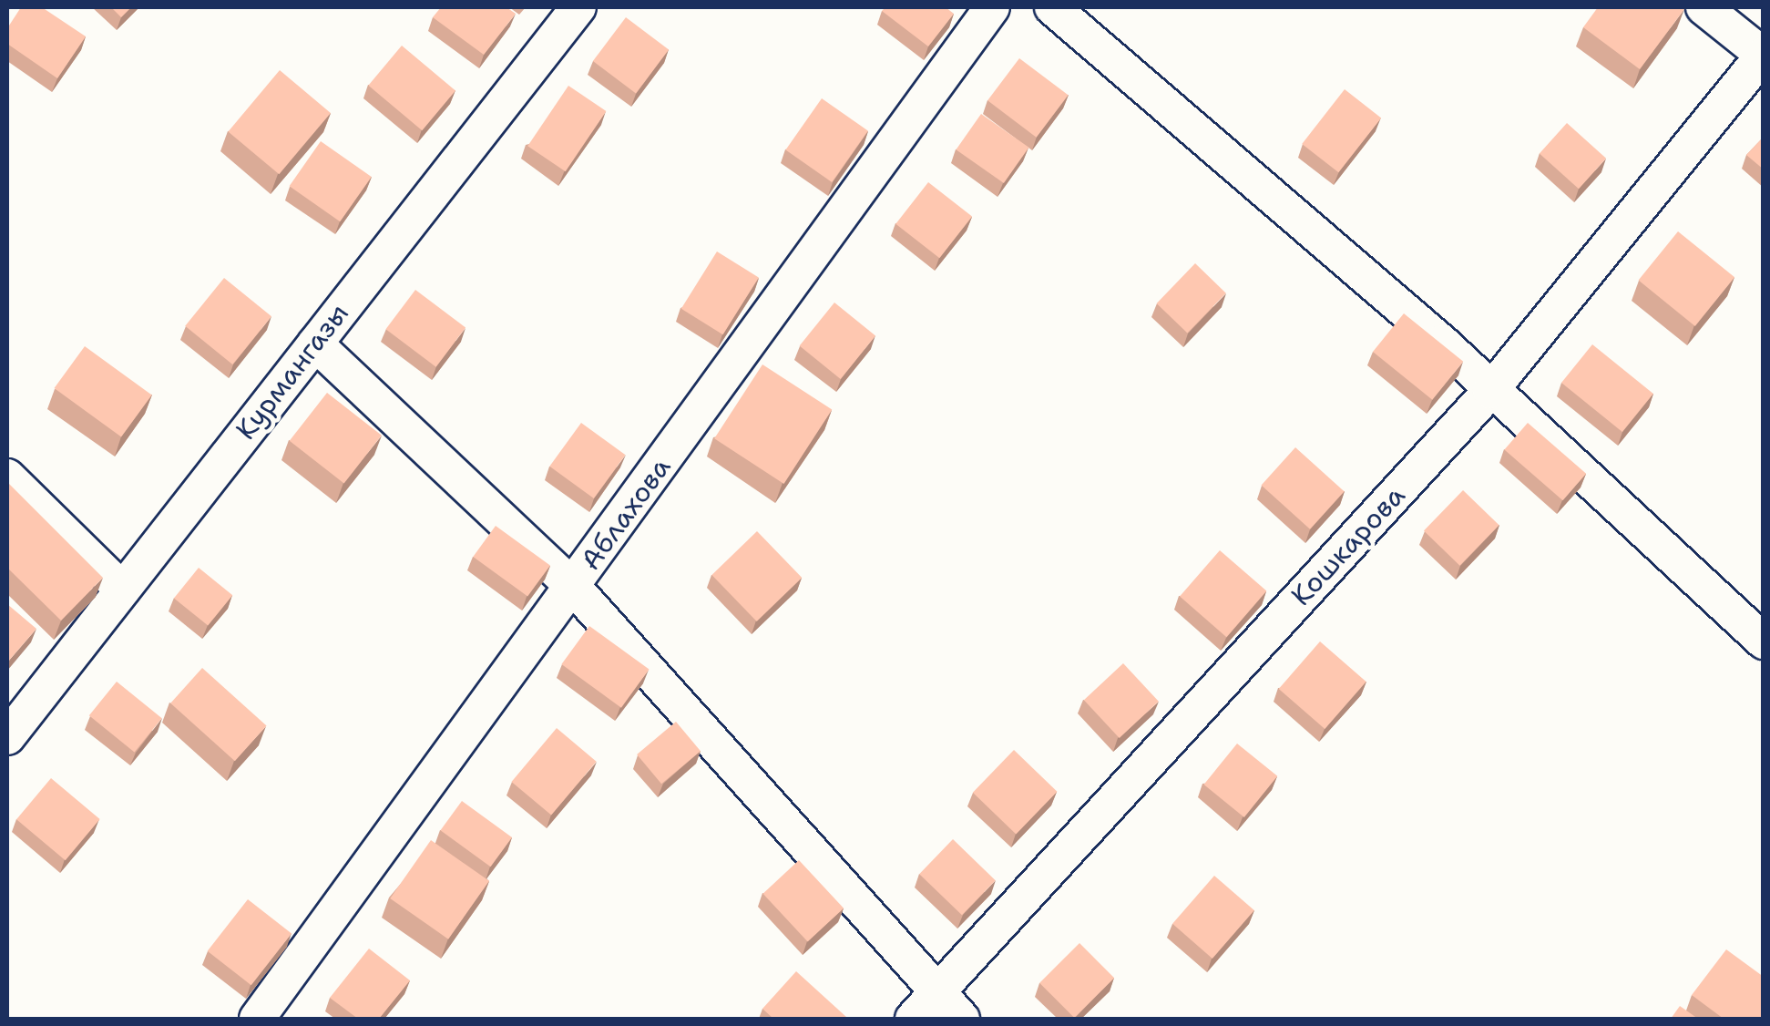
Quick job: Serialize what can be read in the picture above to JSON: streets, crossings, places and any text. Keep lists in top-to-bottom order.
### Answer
{
  "streets": {
    "street": ["Курмангазы", "Аблахова", "Кошкарова"]
  }
}
